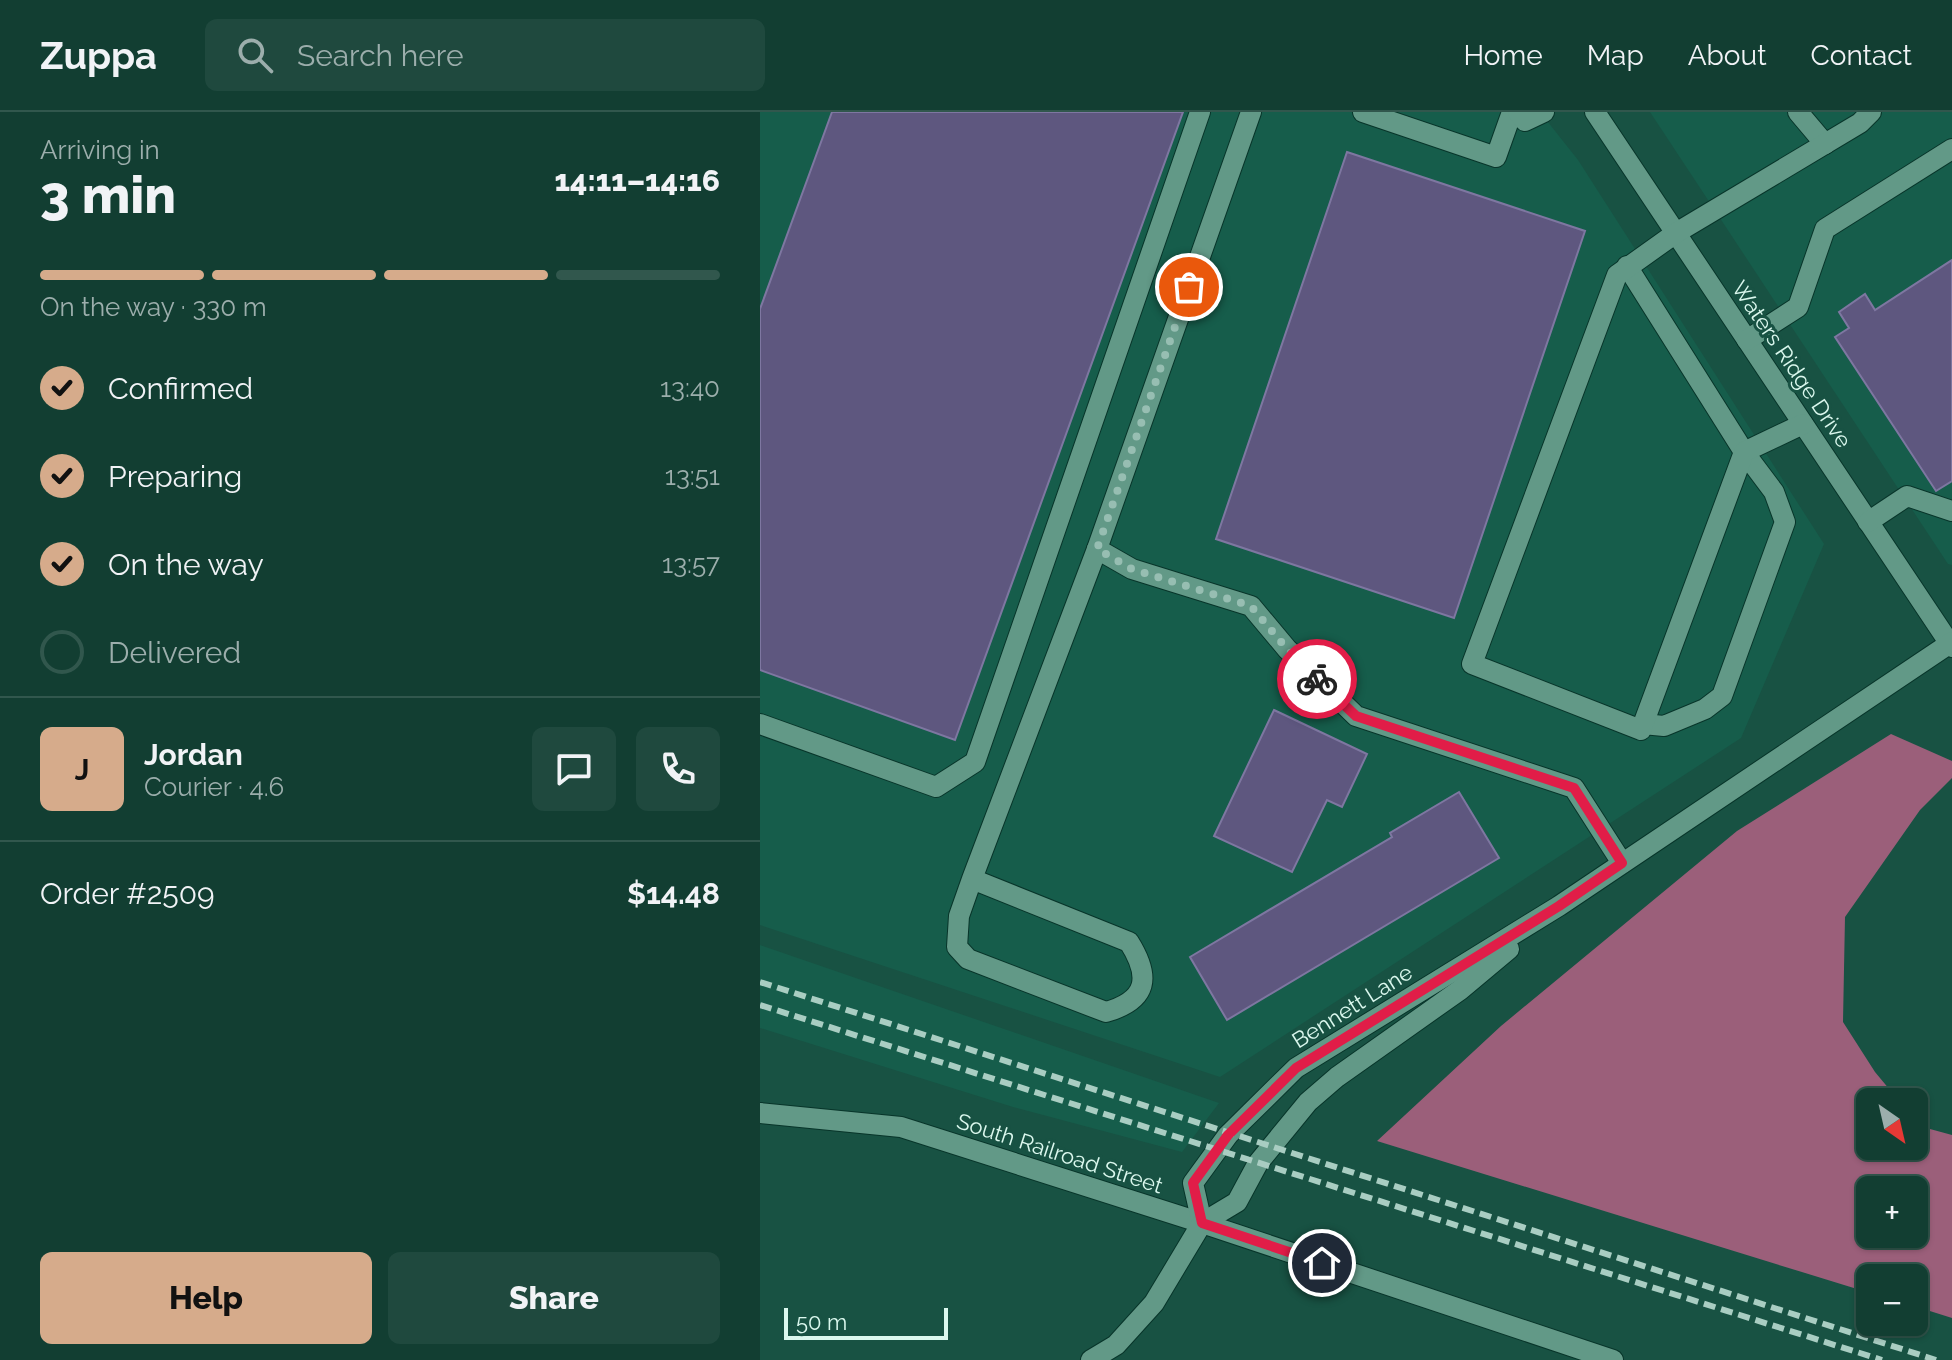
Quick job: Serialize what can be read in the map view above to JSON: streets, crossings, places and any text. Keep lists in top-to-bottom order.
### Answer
{
  "streets": {
    "street": ["Waters Ridge Drive", "Bennett Lane", "South Railroad Street"]
  },
  "crossings": [
    ["Waters Ridge Drive", "Bennett Lane"],
    ["Bennett Lane", "South Railroad Street"]
  ],
  "scale_bar": "50 m",
  "north": "bottom right",
  "page": {
    "header": "Zuppa",
    "search": "Search here",
    "nav": [
      "Home",
      "Map",
      "About",
      "Contact"
    ],
    "heading": ["3 min", "Arriving in", "14:11–14:16"],
    "panel": [
      "Jordan",
      "Courier · 4.6",
      "Order #2509",
      "$14.48"
    ],
    "bar": "On the way · 330 m",
    "list": [
      ["Confirmed", "13:40"],
      ["Preparing", "13:51"],
      ["On the way", "13:57"],
      "Delivered"
    ],
    "round": "J",
    "map_buttons": ["+", "−"],
    "buttons": ["Help", "Share"],
    "scale": "50 m"
  }
}
